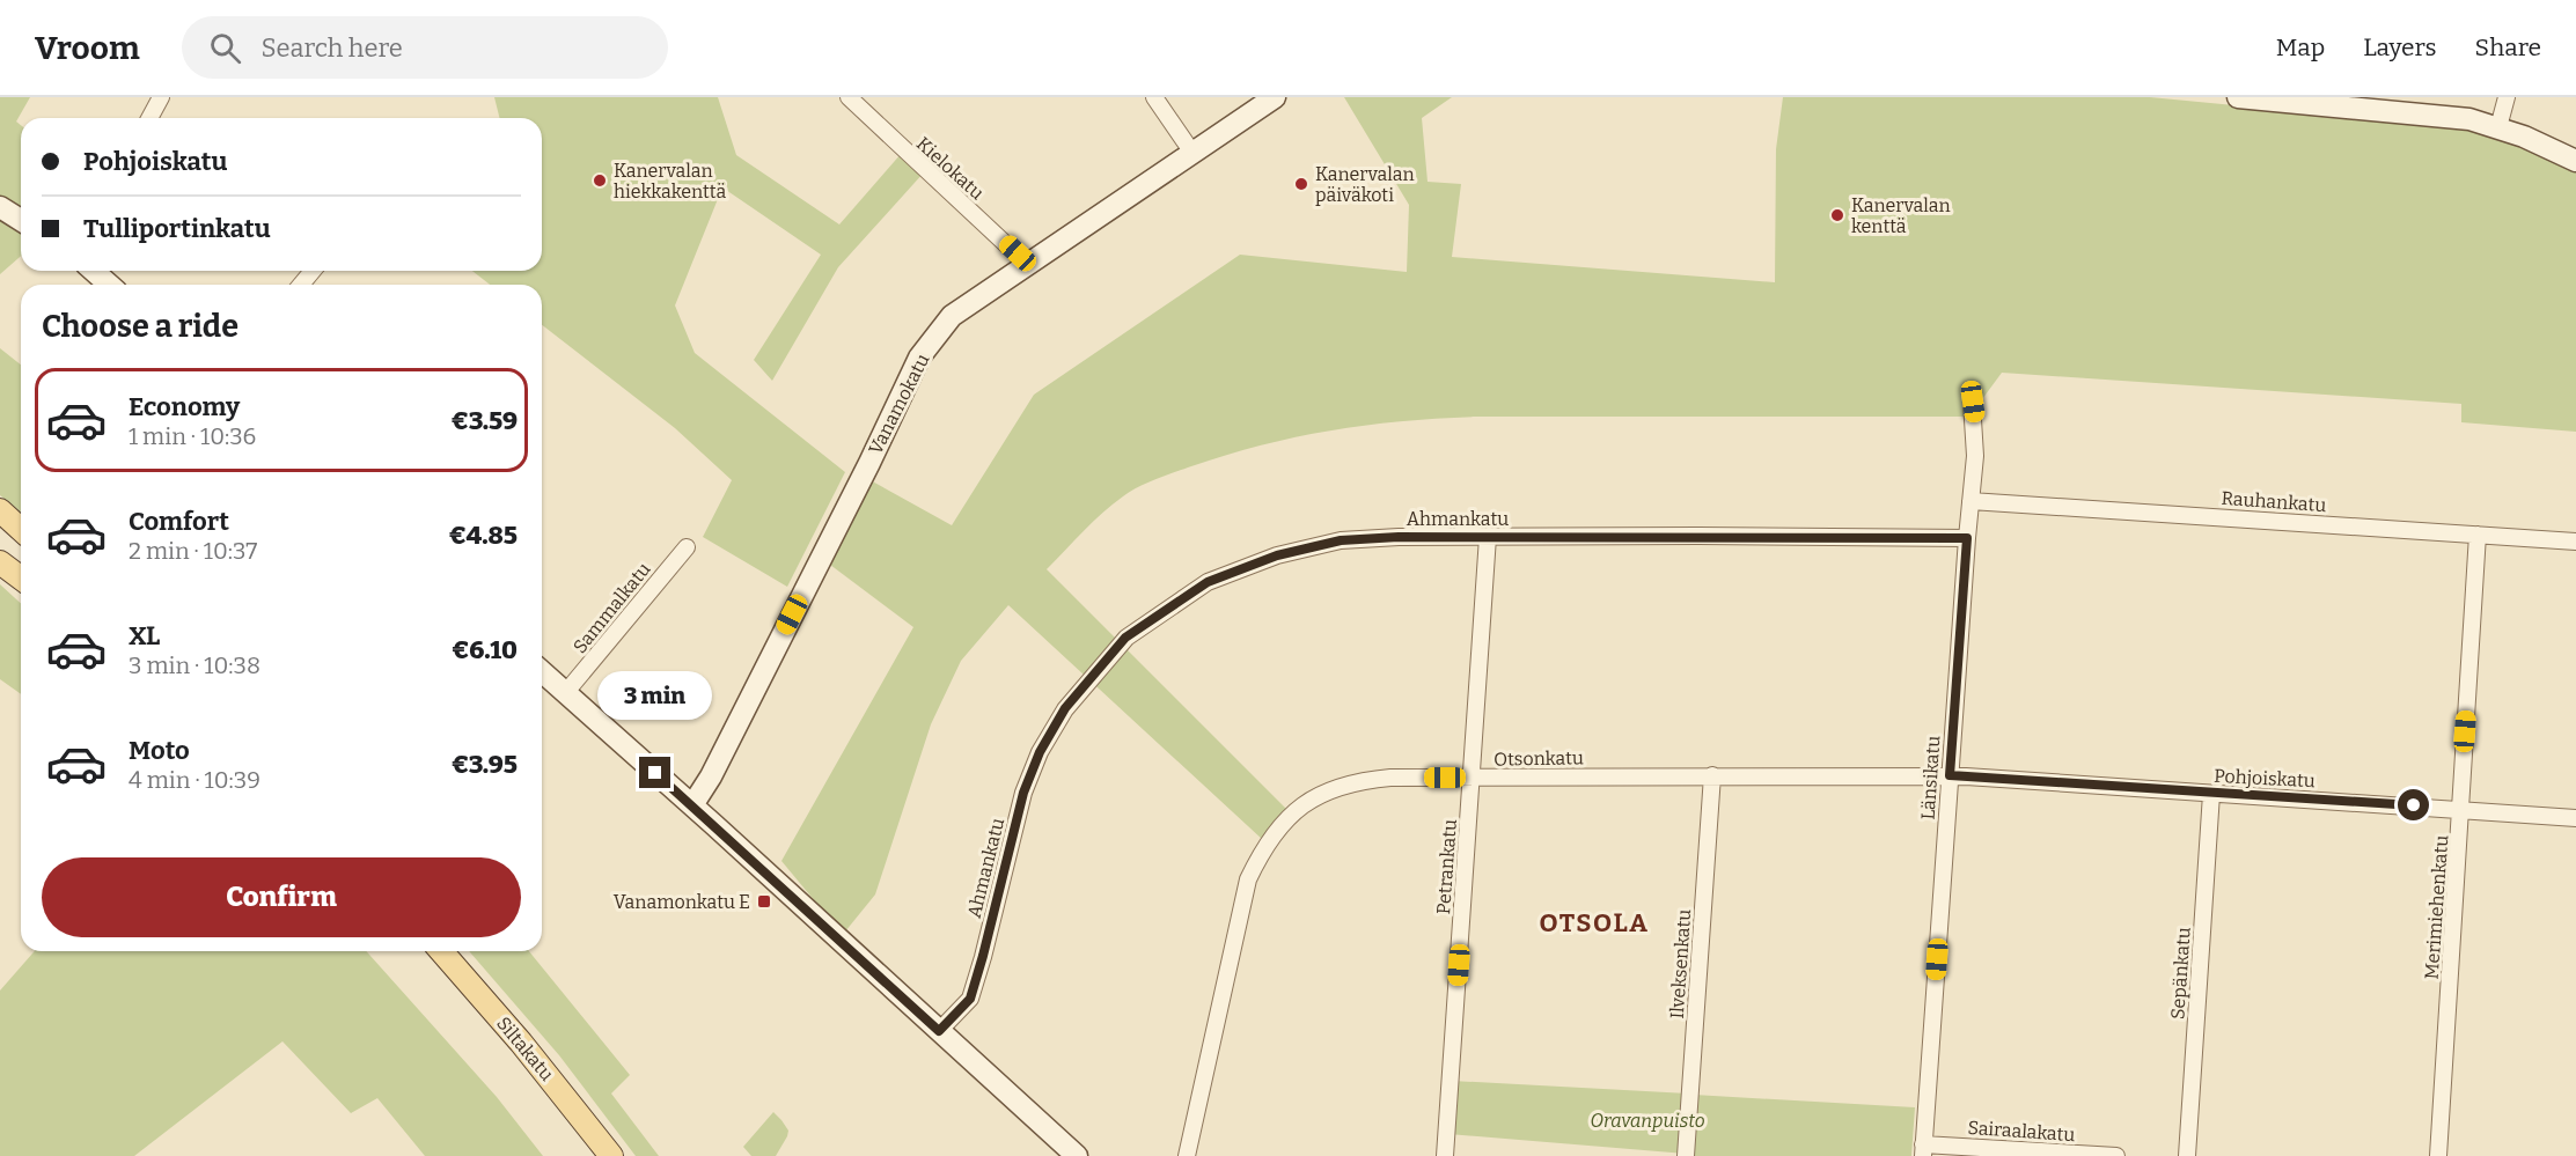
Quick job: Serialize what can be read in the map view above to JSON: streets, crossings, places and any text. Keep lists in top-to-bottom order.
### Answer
{
  "streets": {
    "main road": ["Siltakatu"],
    "street": [
      "Kielokatu",
      "Vanamokatu",
      "Rauhankatu",
      "Ahmankatu",
      "Sammalkatu",
      "Otsonkatu",
      "Länsikatu",
      "Pohjoiskatu",
      "Petrankatu",
      "Merimiehenkatu",
      "Ilveksenkatu",
      "Sepänkatu",
      "Sairaalakatu"
    ]
  },
  "crossings": [
    ["Kielokatu", "Vanamokatu"],
    ["Rauhankatu", "Länsikatu"],
    ["Rauhankatu", "Merimiehenkatu"],
    ["Ahmankatu", "Länsikatu"],
    ["Ahmankatu", "Petrankatu"],
    ["Otsonkatu", "Länsikatu"],
    ["Otsonkatu", "Pohjoiskatu"],
    ["Otsonkatu", "Petrankatu"],
    ["Otsonkatu", "Ilveksenkatu"],
    ["Länsikatu", "Pohjoiskatu"],
    ["Länsikatu", "Sairaalakatu"],
    ["Pohjoiskatu", "Merimiehenkatu"],
    ["Pohjoiskatu", "Sepänkatu"]
  ],
  "districts": ["OTSOLA"],
  "parks": ["Oravanpuisto"],
  "places": {
    "other": ["Kanervalan hiekkakenttä", "Kanervalan päiväkoti", "Kanervalan kenttä"],
    "transit": ["Vanamonkatu E"]
  },
  "page": {
    "header": "Vroom",
    "search": "Search here",
    "nav": ["Map", "Layers", "Share"],
    "banner": ["Pohjoiskatu", "Tulliportinkatu"],
    "heading": "Choose a ride",
    "list": [
      {
        "name": "Economy",
        "note": "1 min · 10:36",
        "value": "€3.59"
      },
      {
        "name": "Comfort",
        "note": "2 min · 10:37",
        "value": "€4.85"
      },
      {
        "name": "XL",
        "note": "3 min · 10:38",
        "value": "€6.10"
      },
      {
        "name": "Moto",
        "note": "4 min · 10:39",
        "value": "€3.95"
      }
    ],
    "bubble": "3 min",
    "buttons": "Confirm"
  }
}
